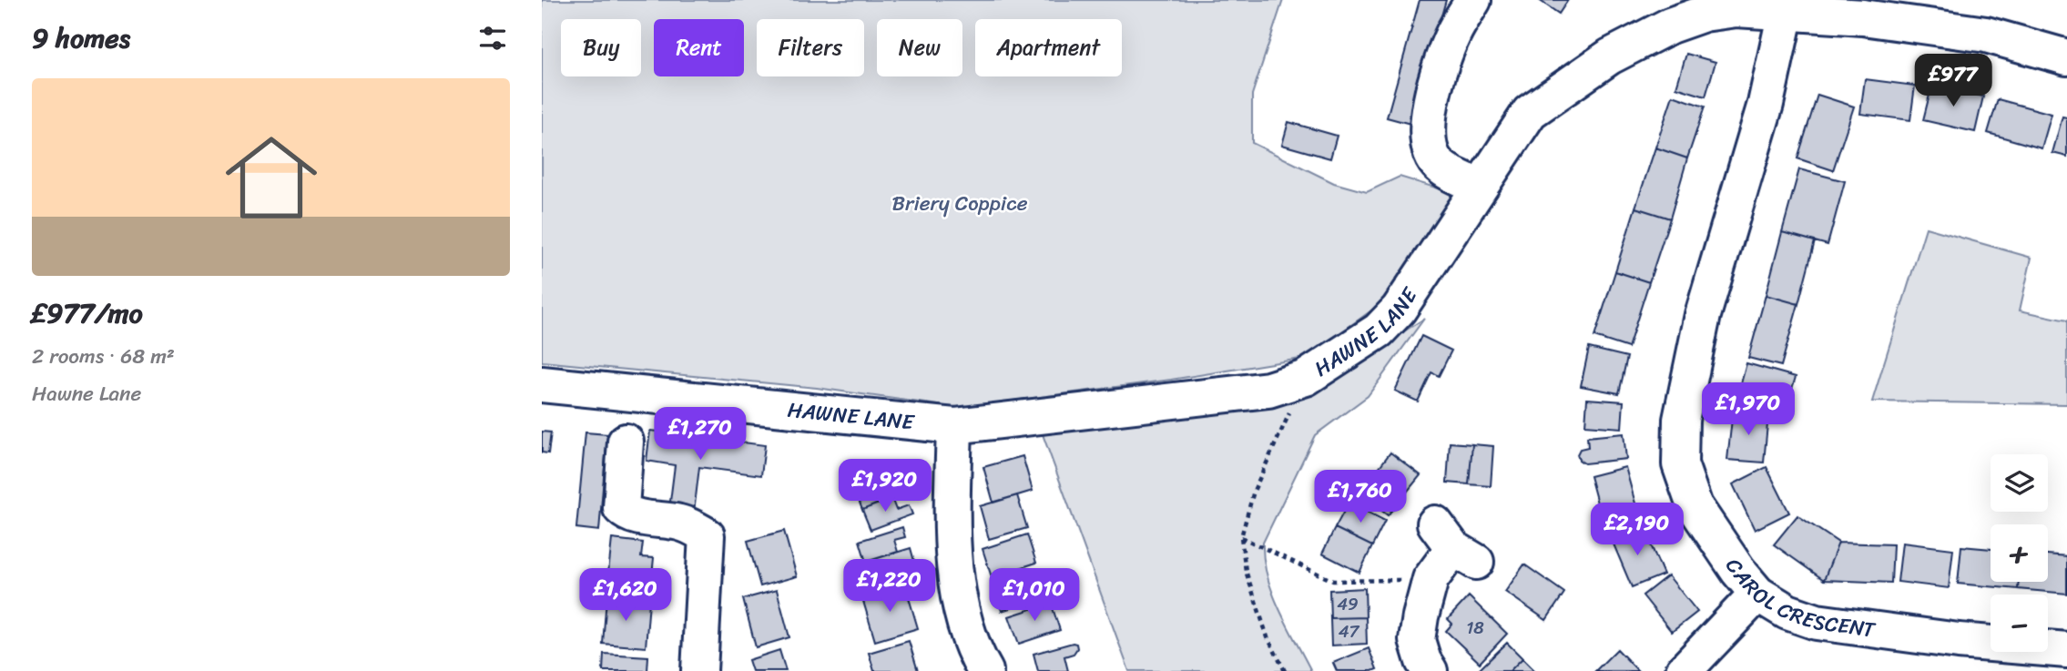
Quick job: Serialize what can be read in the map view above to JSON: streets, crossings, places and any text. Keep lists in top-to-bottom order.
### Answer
{
  "streets": {
    "street": ["HAWNE LANE", "CAROL CRESCENT"]
  },
  "crossings": [
    ["HAWNE LANE", "CAROL CRESCENT"]
  ],
  "parks": ["Briery Coppice"],
  "house_numbers": ["49", "18", "47"],
  "page": {
    "heading": "9 homes",
    "chip": [
      "Buy",
      "Rent",
      "Filters",
      "New",
      "Apartment"
    ],
    "price": [
      "£977",
      "£1,970",
      "£1,270",
      "£1,920",
      "£1,760",
      "£2,190",
      "£1,220",
      "£1,620",
      "£1,010"
    ],
    "list": [
      {
        "name": "£977/mo",
        "note": "2 rooms · 68 m² · Hawne Lane"
      }
    ],
    "map_buttons": ["+", "−"]
  }
}
